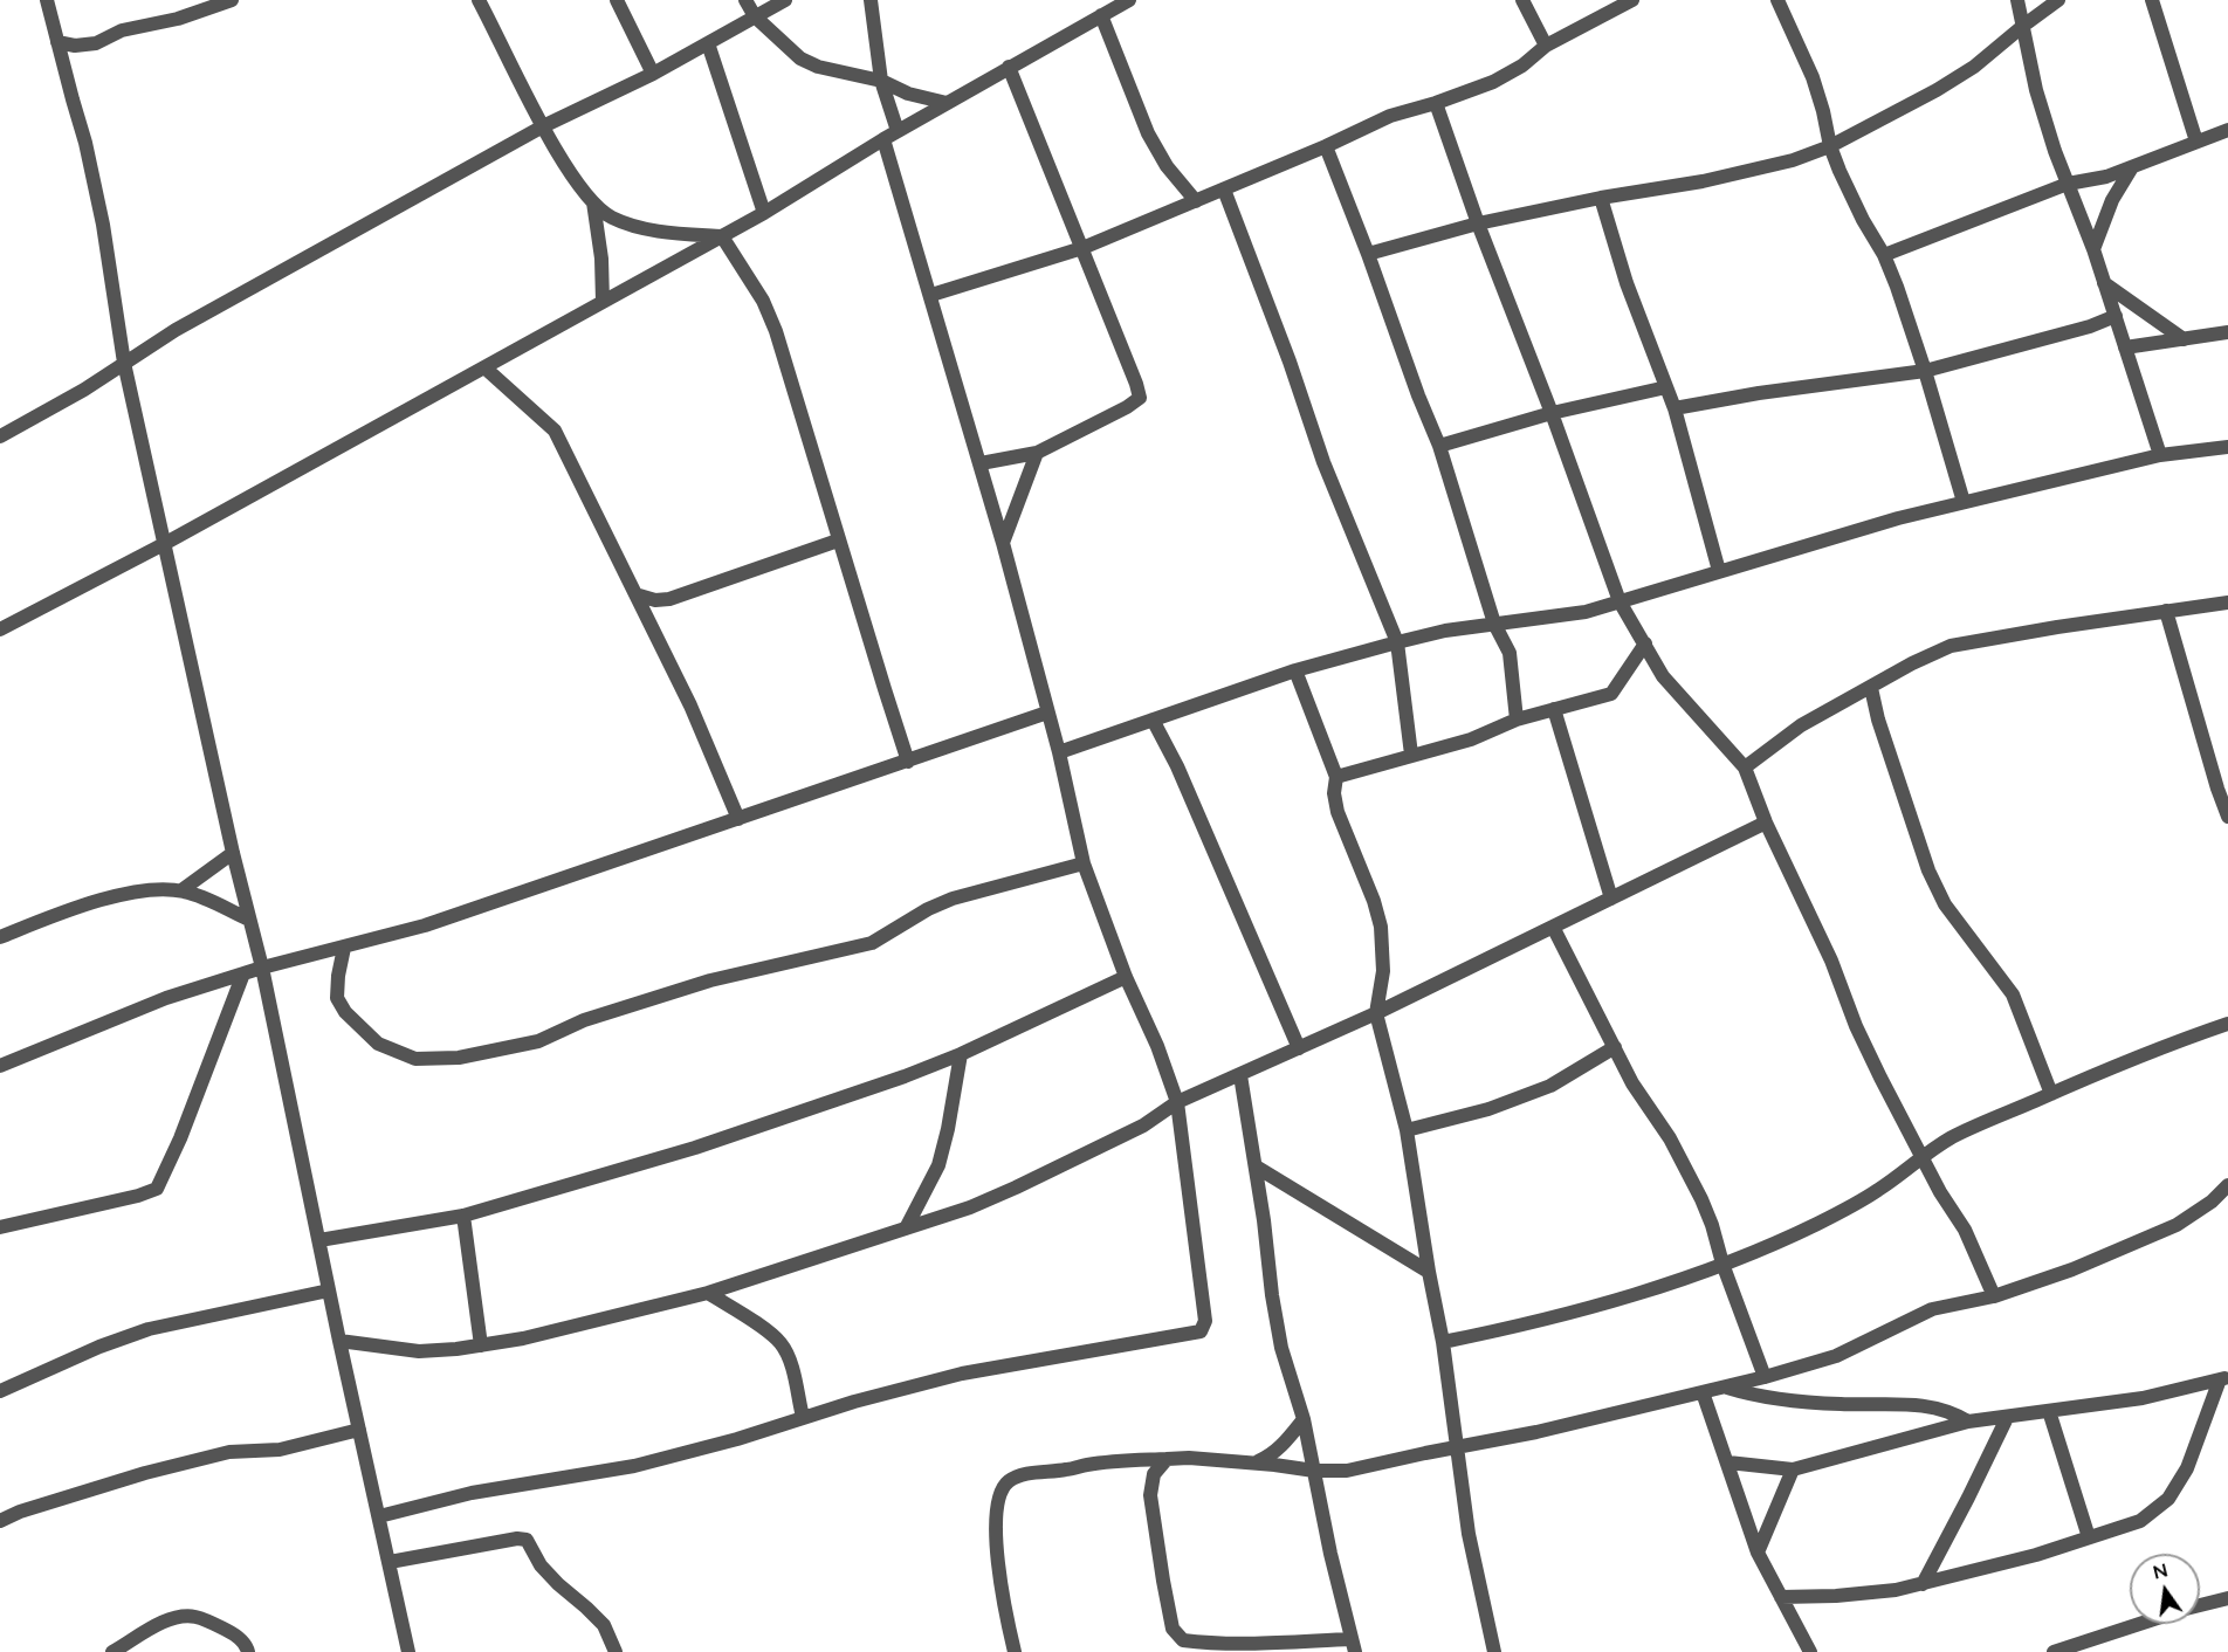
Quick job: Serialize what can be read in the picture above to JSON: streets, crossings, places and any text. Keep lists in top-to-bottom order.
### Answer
{
  "north": "top"
}
